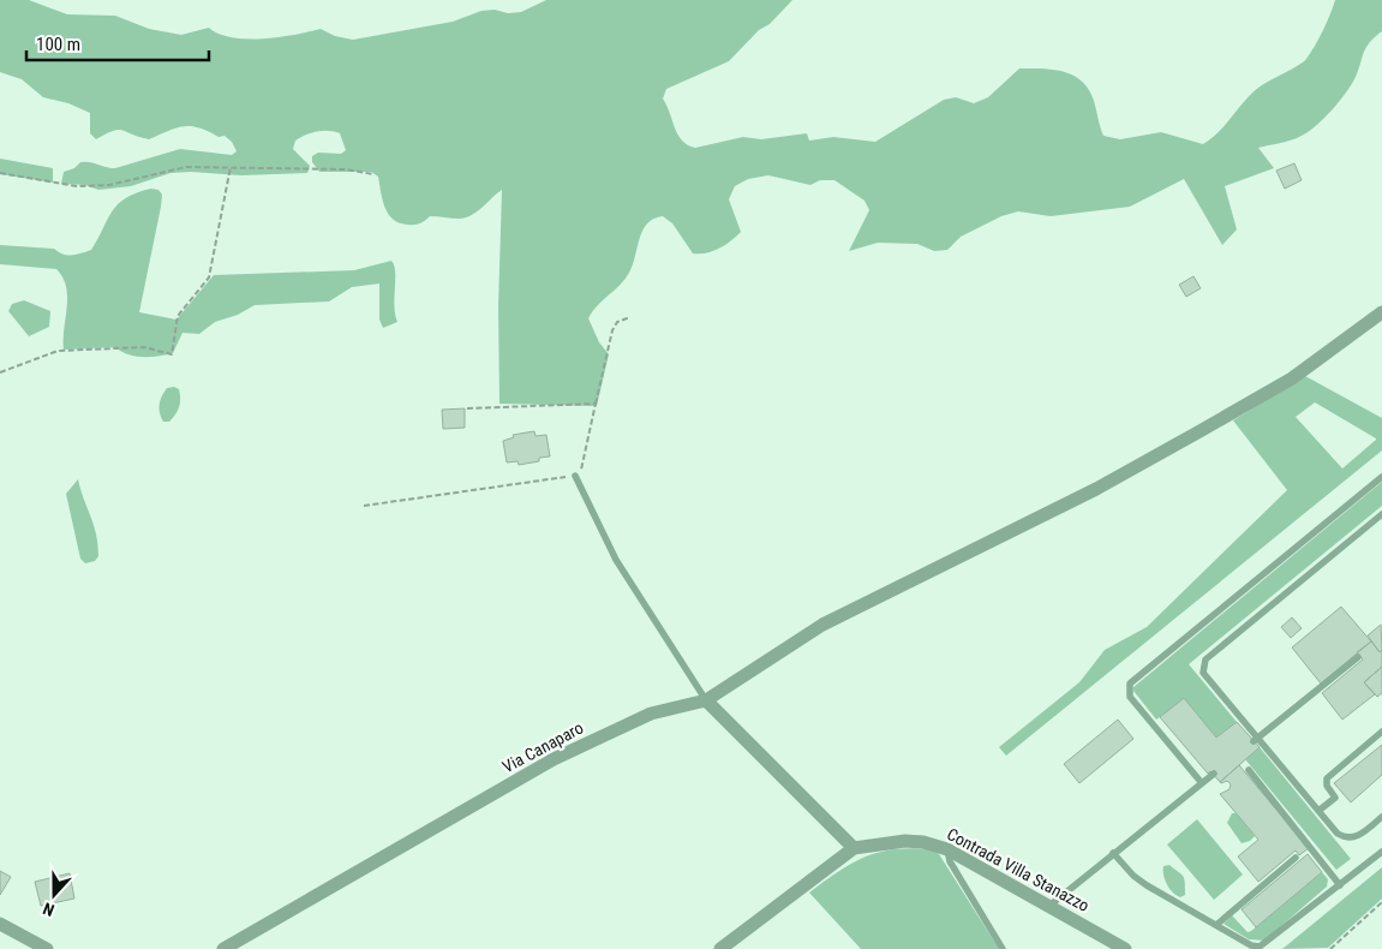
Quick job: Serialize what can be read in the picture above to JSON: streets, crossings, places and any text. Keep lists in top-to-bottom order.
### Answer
{
  "streets": {
    "street": ["Via Canaparo", "Contrada Villa Stanazzo"]
  },
  "scale_bar": "100 m",
  "north": "bottom"
}
